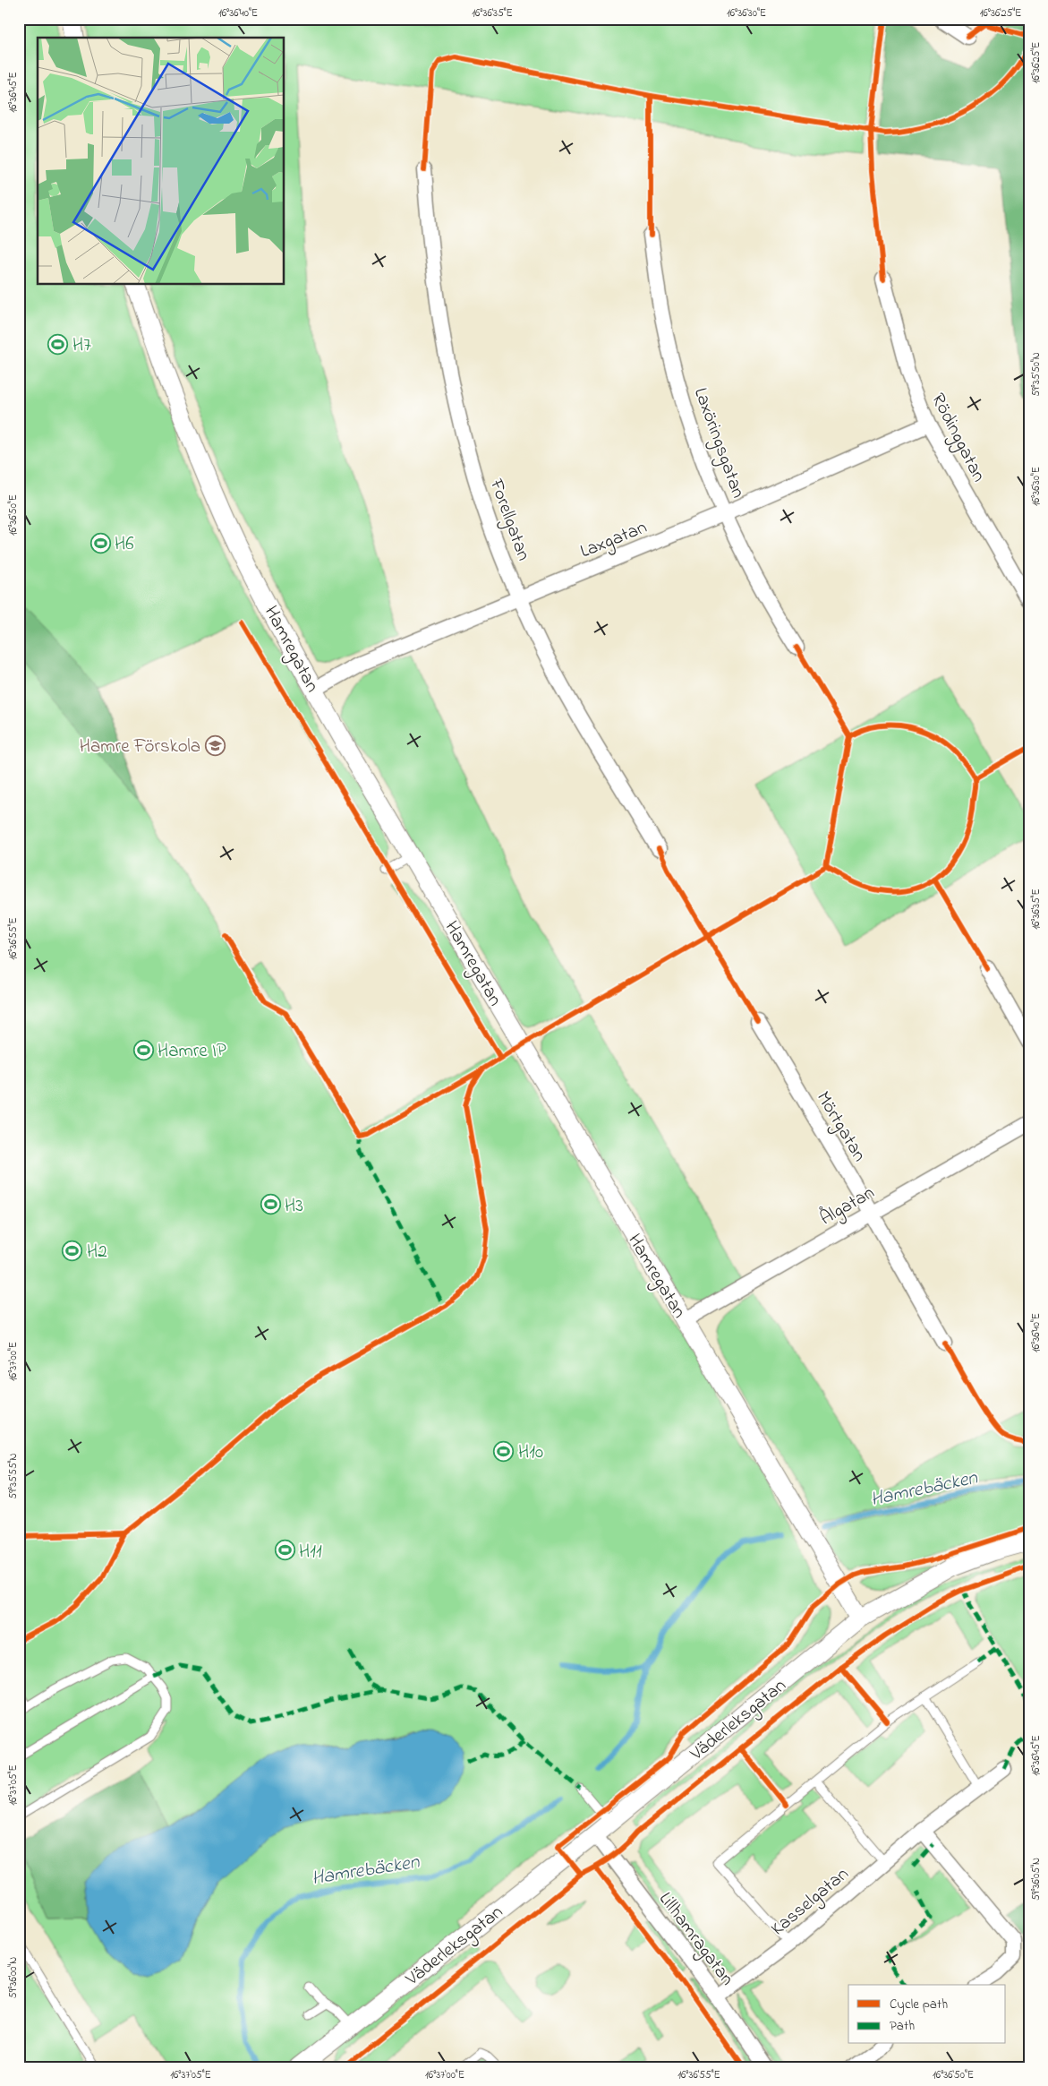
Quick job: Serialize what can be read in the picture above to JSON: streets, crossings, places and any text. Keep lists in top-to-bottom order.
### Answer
{
  "streets": {
    "street": [
      "Rödinggatan",
      "Laxöringsgatan",
      "Forellgatan",
      "Laxgatan",
      "Hamregatan",
      "Mörtgatan",
      "Ålgatan",
      "Väderleksgatan",
      "Kasselgatan",
      "Lillhamragatan"
    ]
  },
  "crossings": [
    ["Rödinggatan", "Laxgatan"],
    ["Laxöringsgatan", "Laxgatan"],
    ["Forellgatan", "Laxgatan"],
    ["Laxgatan", "Hamregatan"],
    ["Hamregatan", "Ålgatan"],
    ["Hamregatan", "Väderleksgatan"],
    ["Mörtgatan", "Ålgatan"],
    ["Väderleksgatan", "Lillhamragatan"],
    ["Kasselgatan", "Lillhamragatan"]
  ],
  "water": ["Hamrebäcken"],
  "places": {
    "sports": [
      "H7",
      "H6",
      "Hamre IP",
      "H3",
      "H2",
      "H10",
      "H11"
    ],
    "school or university": ["Hamre Förskola"]
  },
  "legend": ["Cycle path", "Path"],
  "coordinates": [
    "16°36'40\"E",
    "16°36'35\"E",
    "16°36'30\"E",
    "16°36'25\"E",
    "16°36'45\"E",
    "59°35'50\"N",
    "16°36'50\"E",
    "16°36'55\"E",
    "16°37'00\"E",
    "59°35'55\"N",
    "16°37'05\"E",
    "59°36'05\"N",
    "59°36'00\"N"
  ]
}
